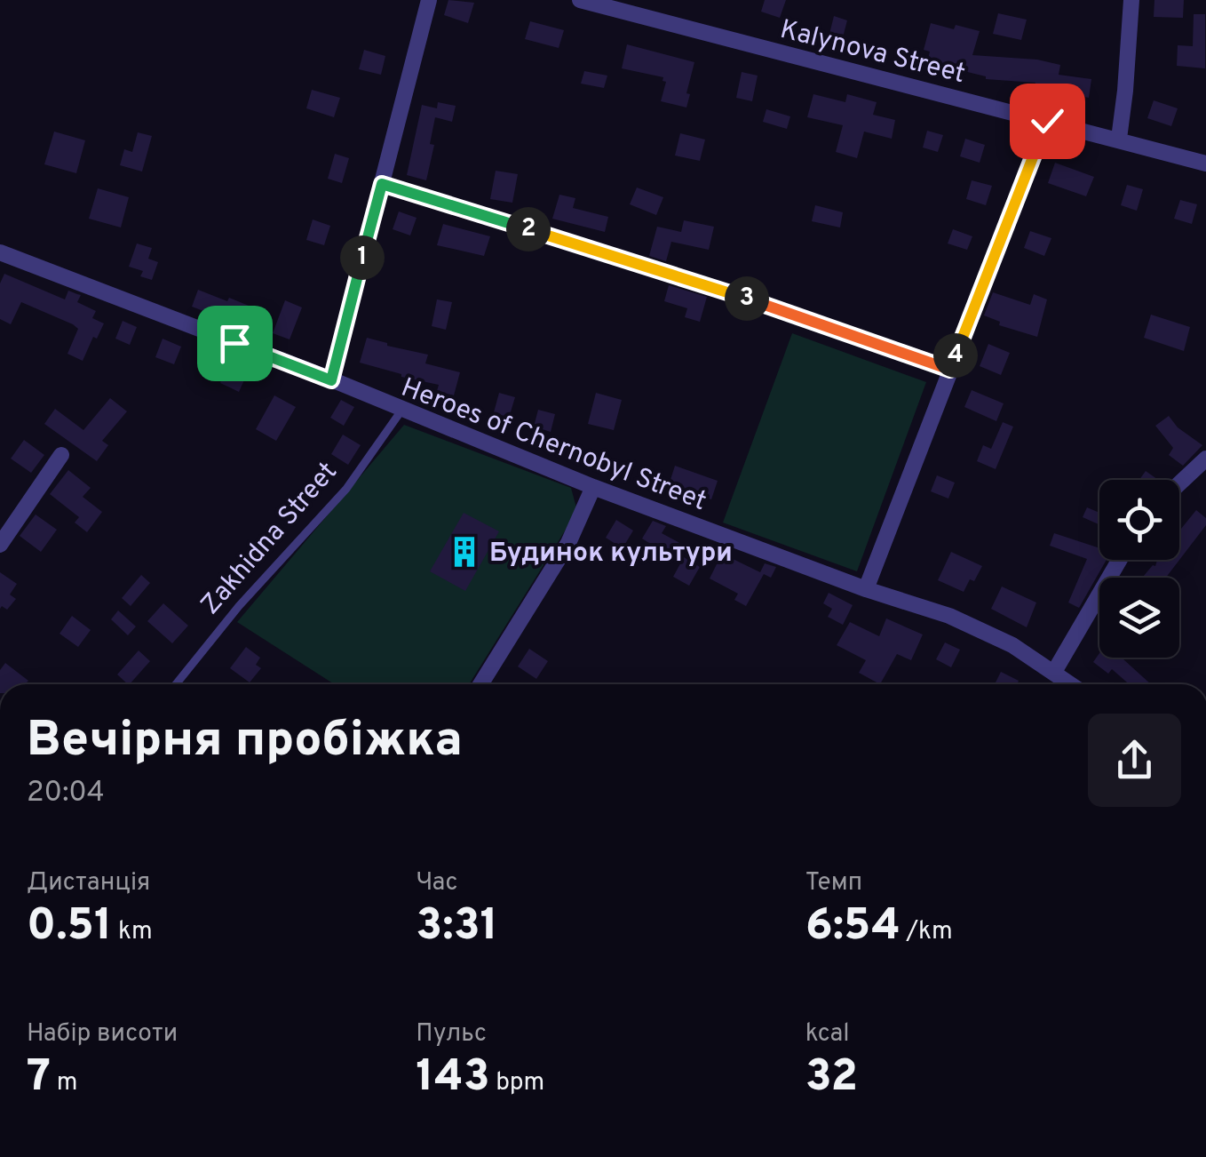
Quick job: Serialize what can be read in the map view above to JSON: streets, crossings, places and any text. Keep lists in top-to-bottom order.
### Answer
{
  "streets": {
    "street": ["Kalynova Street", "Heroes of Chernobyl Street"],
    "lane": ["Zakhidna Street"]
  },
  "crossings": [
    ["Heroes of Chernobyl Street", "Zakhidna Street"]
  ],
  "places": {
    "building": ["Будинок культури"]
  },
  "page": {
    "pins": [
      "2",
      "1",
      "3",
      "4"
    ],
    "heading": ["Вечірня пробіжка", "20:04"],
    "stats": [
      ["Дистанція", "0.51 km"],
      ["Час", "3:31"],
      ["Темп", "6:54 /km"],
      ["Набір висоти", "7 m"],
      ["Пульс", "143 bpm"],
      ["kcal", "32"]
    ]
  }
}
